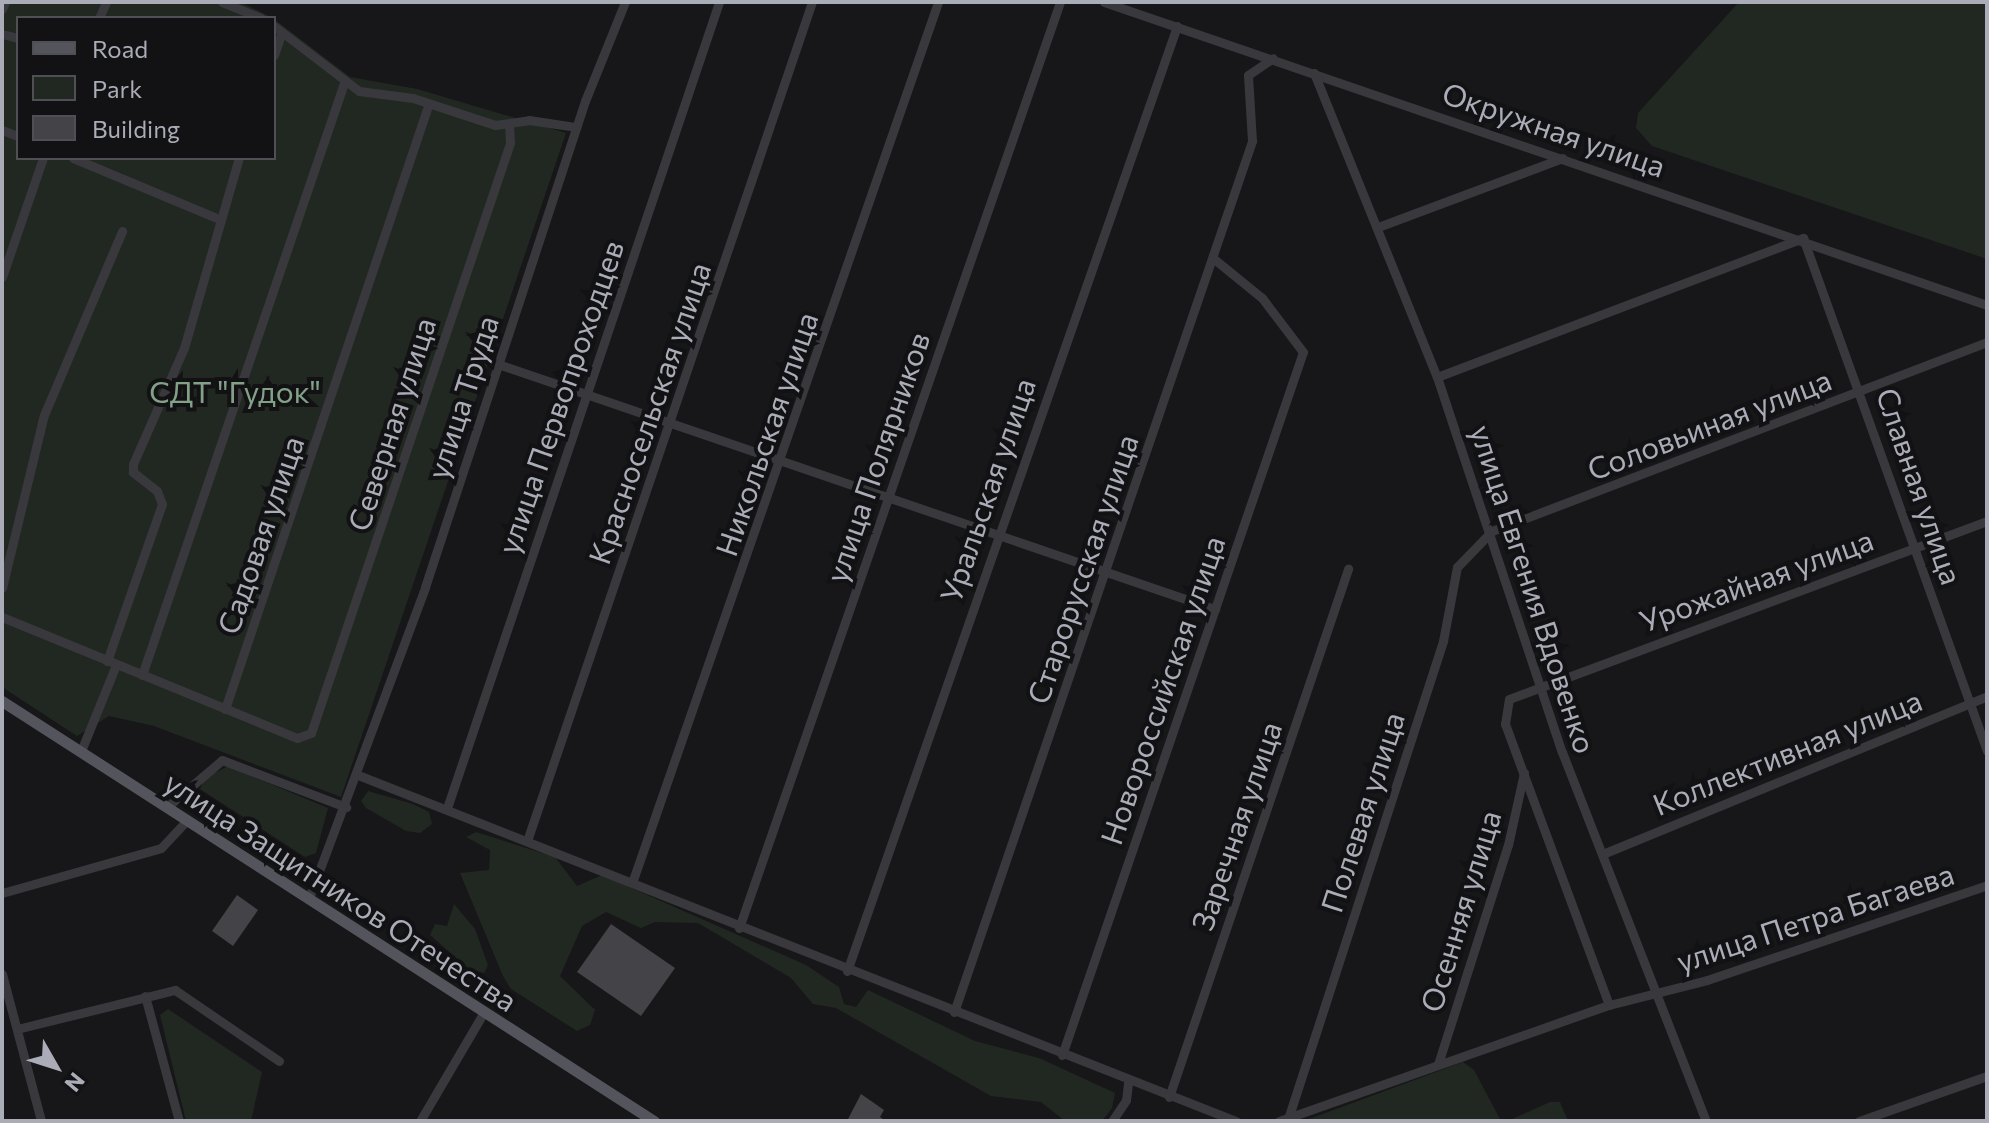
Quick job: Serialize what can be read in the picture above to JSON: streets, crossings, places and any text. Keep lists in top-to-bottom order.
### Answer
{
  "streets": {
    "main road": ["улица Защитников Отечества"],
    "street": [
      "Окружная улица",
      "улица Труда",
      "улица Первопроходцев",
      "Красносельская улица",
      "Северная улица",
      "Соловьиная улица",
      "Никольская улица",
      "улица Полярников",
      "Славная улица",
      "Уральская улица",
      "Садовая улица",
      "Старорусская улица",
      "Урожайная улица",
      "улица Евгения Вдовенко",
      "Новороссийская улица",
      "Коллективная улица",
      "Полевая улица",
      "Заречная улица",
      "Осенняя улица",
      "улица Петра Багаева"
    ]
  },
  "crossings": [
    ["Окружная улица", "Славная улица"],
    ["Окружная улица", "Уральская улица"],
    ["Окружная улица", "Старорусская улица"],
    ["Окружная улица", "улица Евгения Вдовенко"],
    ["улица Труда", "улица Защитников Отечества"],
    ["Северная улица", "Садовая улица"],
    ["Соловьиная улица", "Славная улица"],
    ["Соловьиная улица", "улица Евгения Вдовенко"],
    ["Соловьиная улица", "Полевая улица"],
    ["Славная улица", "Урожайная улица"],
    ["Славная улица", "Коллективная улица"],
    ["Старорусская улица", "Новороссийская улица"],
    ["Урожайная улица", "улица Евгения Вдовенко"],
    ["Урожайная улица", "Осенняя улица"],
    ["улица Евгения Вдовенко", "Коллективная улица"],
    ["улица Евгения Вдовенко", "Полевая улица"],
    ["улица Евгения Вдовенко", "улица Петра Багаева"],
    ["Полевая улица", "улица Петра Багаева"],
    ["Осенняя улица", "улица Петра Багаева"]
  ],
  "parks": ["СДТ \"Гудок\""],
  "legend": ["Road", "Park", "Building"],
  "north": "bottom right"
}
